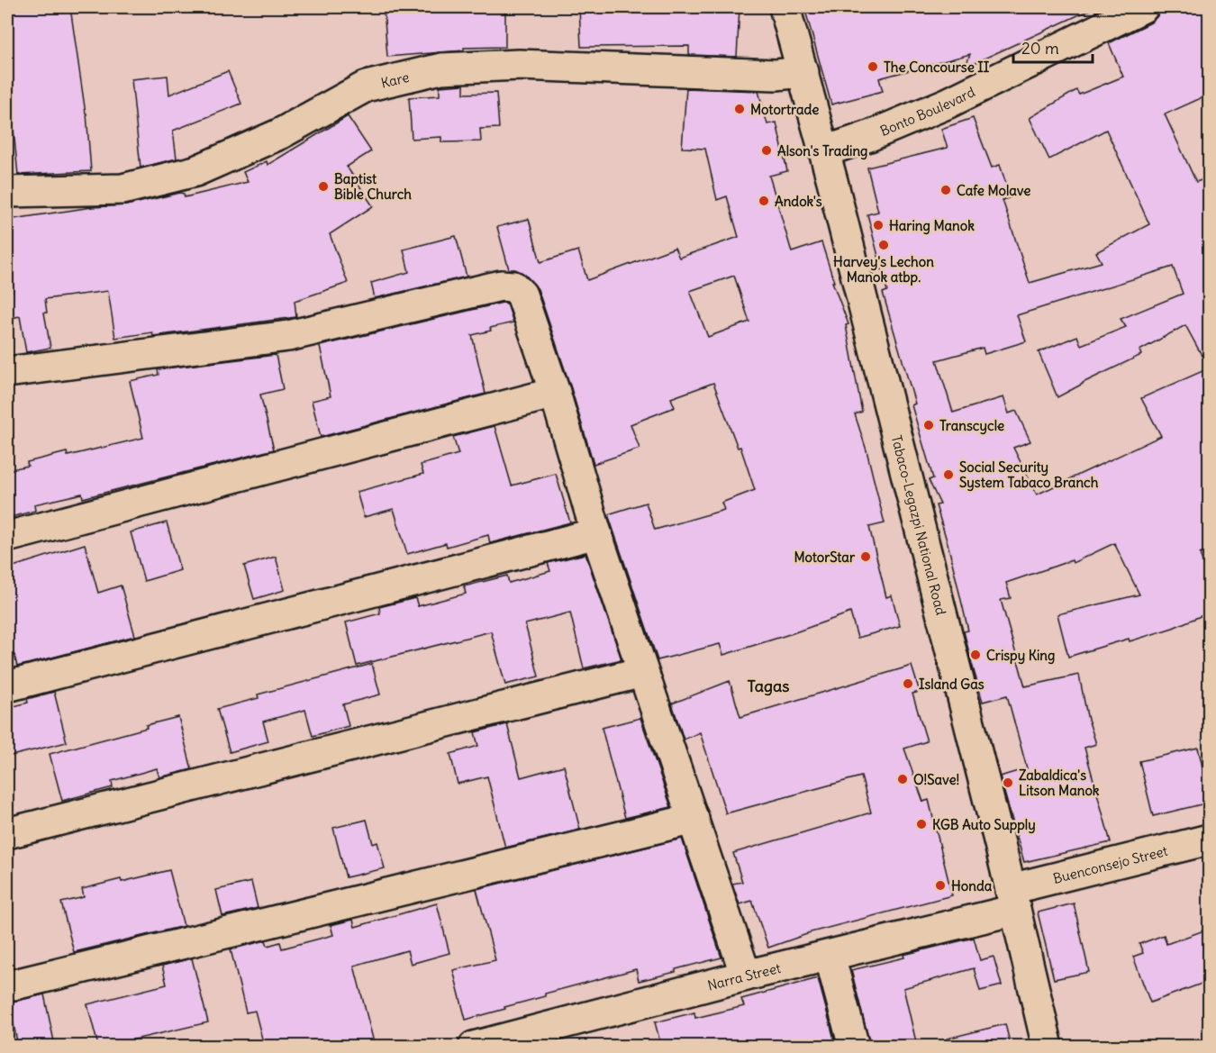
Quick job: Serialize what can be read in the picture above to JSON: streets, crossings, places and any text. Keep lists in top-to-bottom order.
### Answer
{
  "streets": {
    "street": [
      "Kare",
      "Bonto Boulevard",
      "Tabaco-Legazpi National Road",
      "Buenconsejo Street",
      "Narra Street"
    ]
  },
  "crossings": [
    ["Kare", "Tabaco-Legazpi National Road"],
    ["Bonto Boulevard", "Tabaco-Legazpi National Road"],
    ["Tabaco-Legazpi National Road", "Buenconsejo Street"],
    ["Tabaco-Legazpi National Road", "Narra Street"],
    ["Buenconsejo Street", "Narra Street"]
  ],
  "districts": ["Tagas"],
  "places": [
    "The Concourse II",
    "Motortrade",
    "Alson's Trading",
    "Baptist Bible Church",
    "Cafe Molave",
    "Andok's",
    "Haring Manok",
    "Harvey's Lechon Manok atbp.",
    "Transcycle",
    "Social Security System Tabaco Branch",
    "MotorStar",
    "Crispy King",
    "Island Gas",
    "O!Save!",
    "Zabaldica's Litson Manok",
    "KGB Auto Supply",
    "Honda"
  ],
  "scale_bar": "20 m"
}
